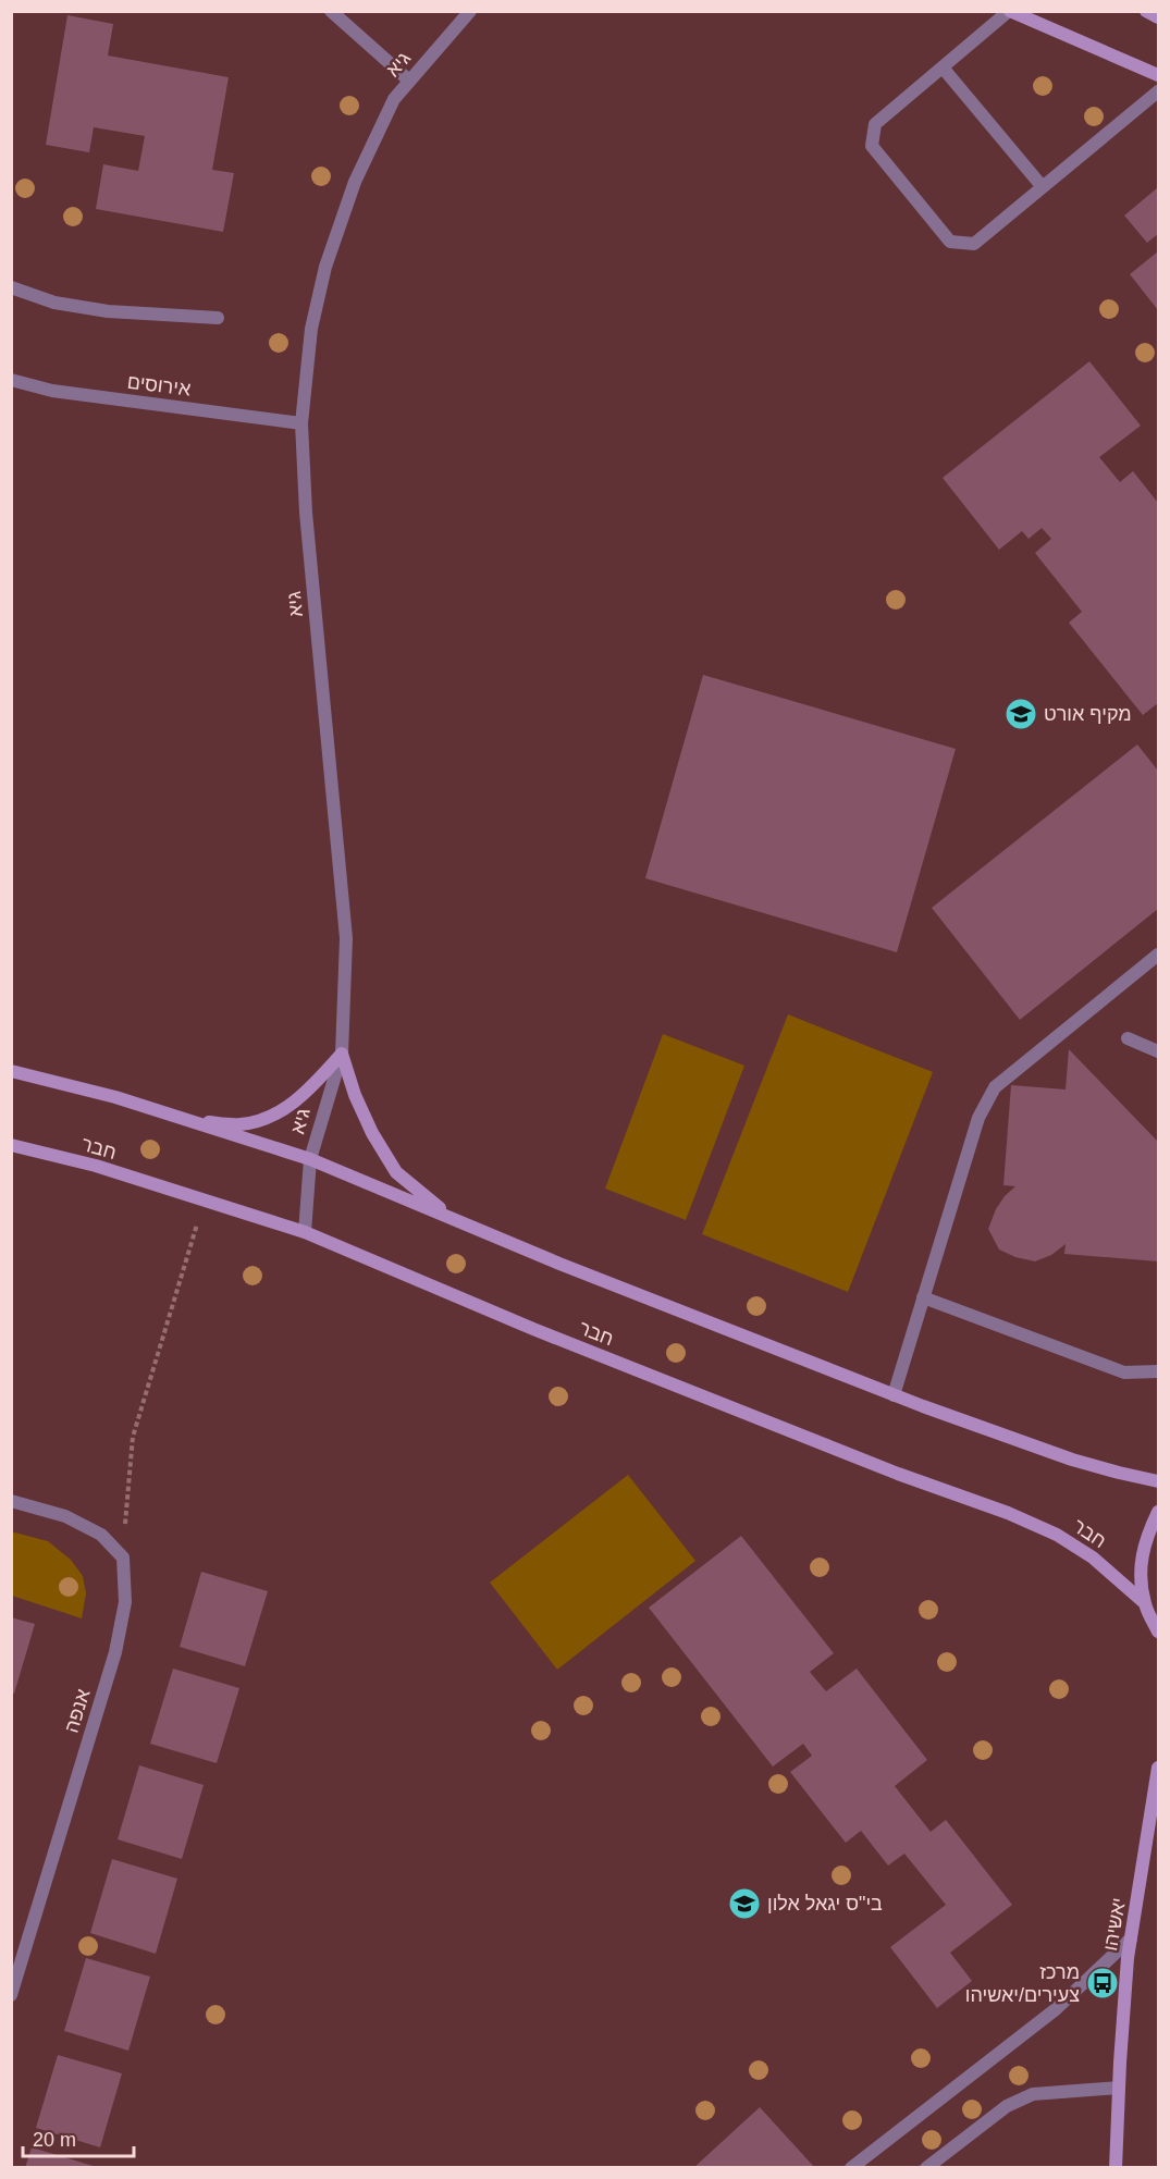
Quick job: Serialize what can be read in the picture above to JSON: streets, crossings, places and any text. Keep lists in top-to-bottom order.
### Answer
{
  "streets": {
    "street": [
      "גיא",
      "אירוסים",
      "חבר",
      "אנפה",
      "יאשיהו"
    ]
  },
  "crossings": [
    ["גיא", "אירוסים"],
    ["גיא", "חבר"]
  ],
  "places": {
    "school or university": ["מקיף אורט", "בי\"ס יגאל אלון"],
    "bus stop": ["מרכז צעירים/יאשיהו"]
  },
  "scale_bar": "20 m"
}
